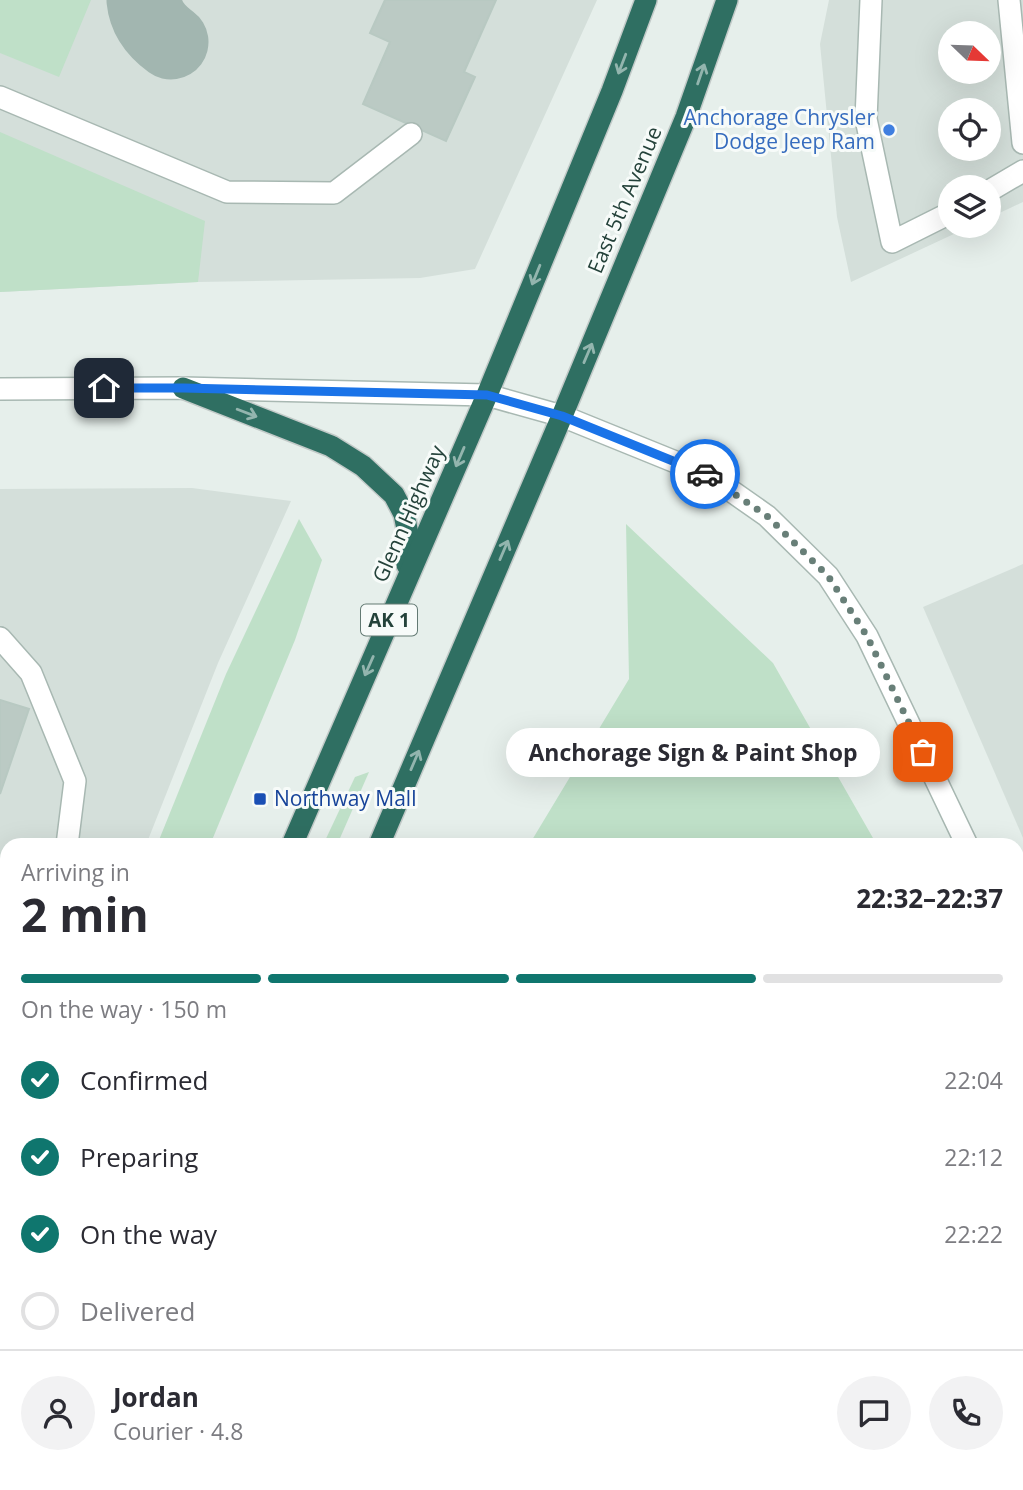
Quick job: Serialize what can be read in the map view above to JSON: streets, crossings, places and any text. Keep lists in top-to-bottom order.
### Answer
{
  "streets": {
    "highway": ["East 5th Avenue", "Glenn Highway", "AK 1"]
  },
  "crossings": [
    ["Glenn Highway", "AK 1"]
  ],
  "places": {
    "other": ["Anchorage Chrysler Dodge Jeep Ram", "Anchorage Sign & Paint Shop"],
    "transit": ["Northway Mall"]
  },
  "north": "bottom right",
  "page": {
    "bubble": "Anchorage Sign & Paint Shop",
    "heading": ["2 min", "Arriving in", "22:32–22:37"],
    "panel": ["Jordan", "Courier · 4.8"],
    "bar": "On the way · 150 m",
    "list": [
      ["Confirmed", "22:04"],
      ["Preparing", "22:12"],
      ["On the way", "22:22"],
      "Delivered"
    ]
  }
}
